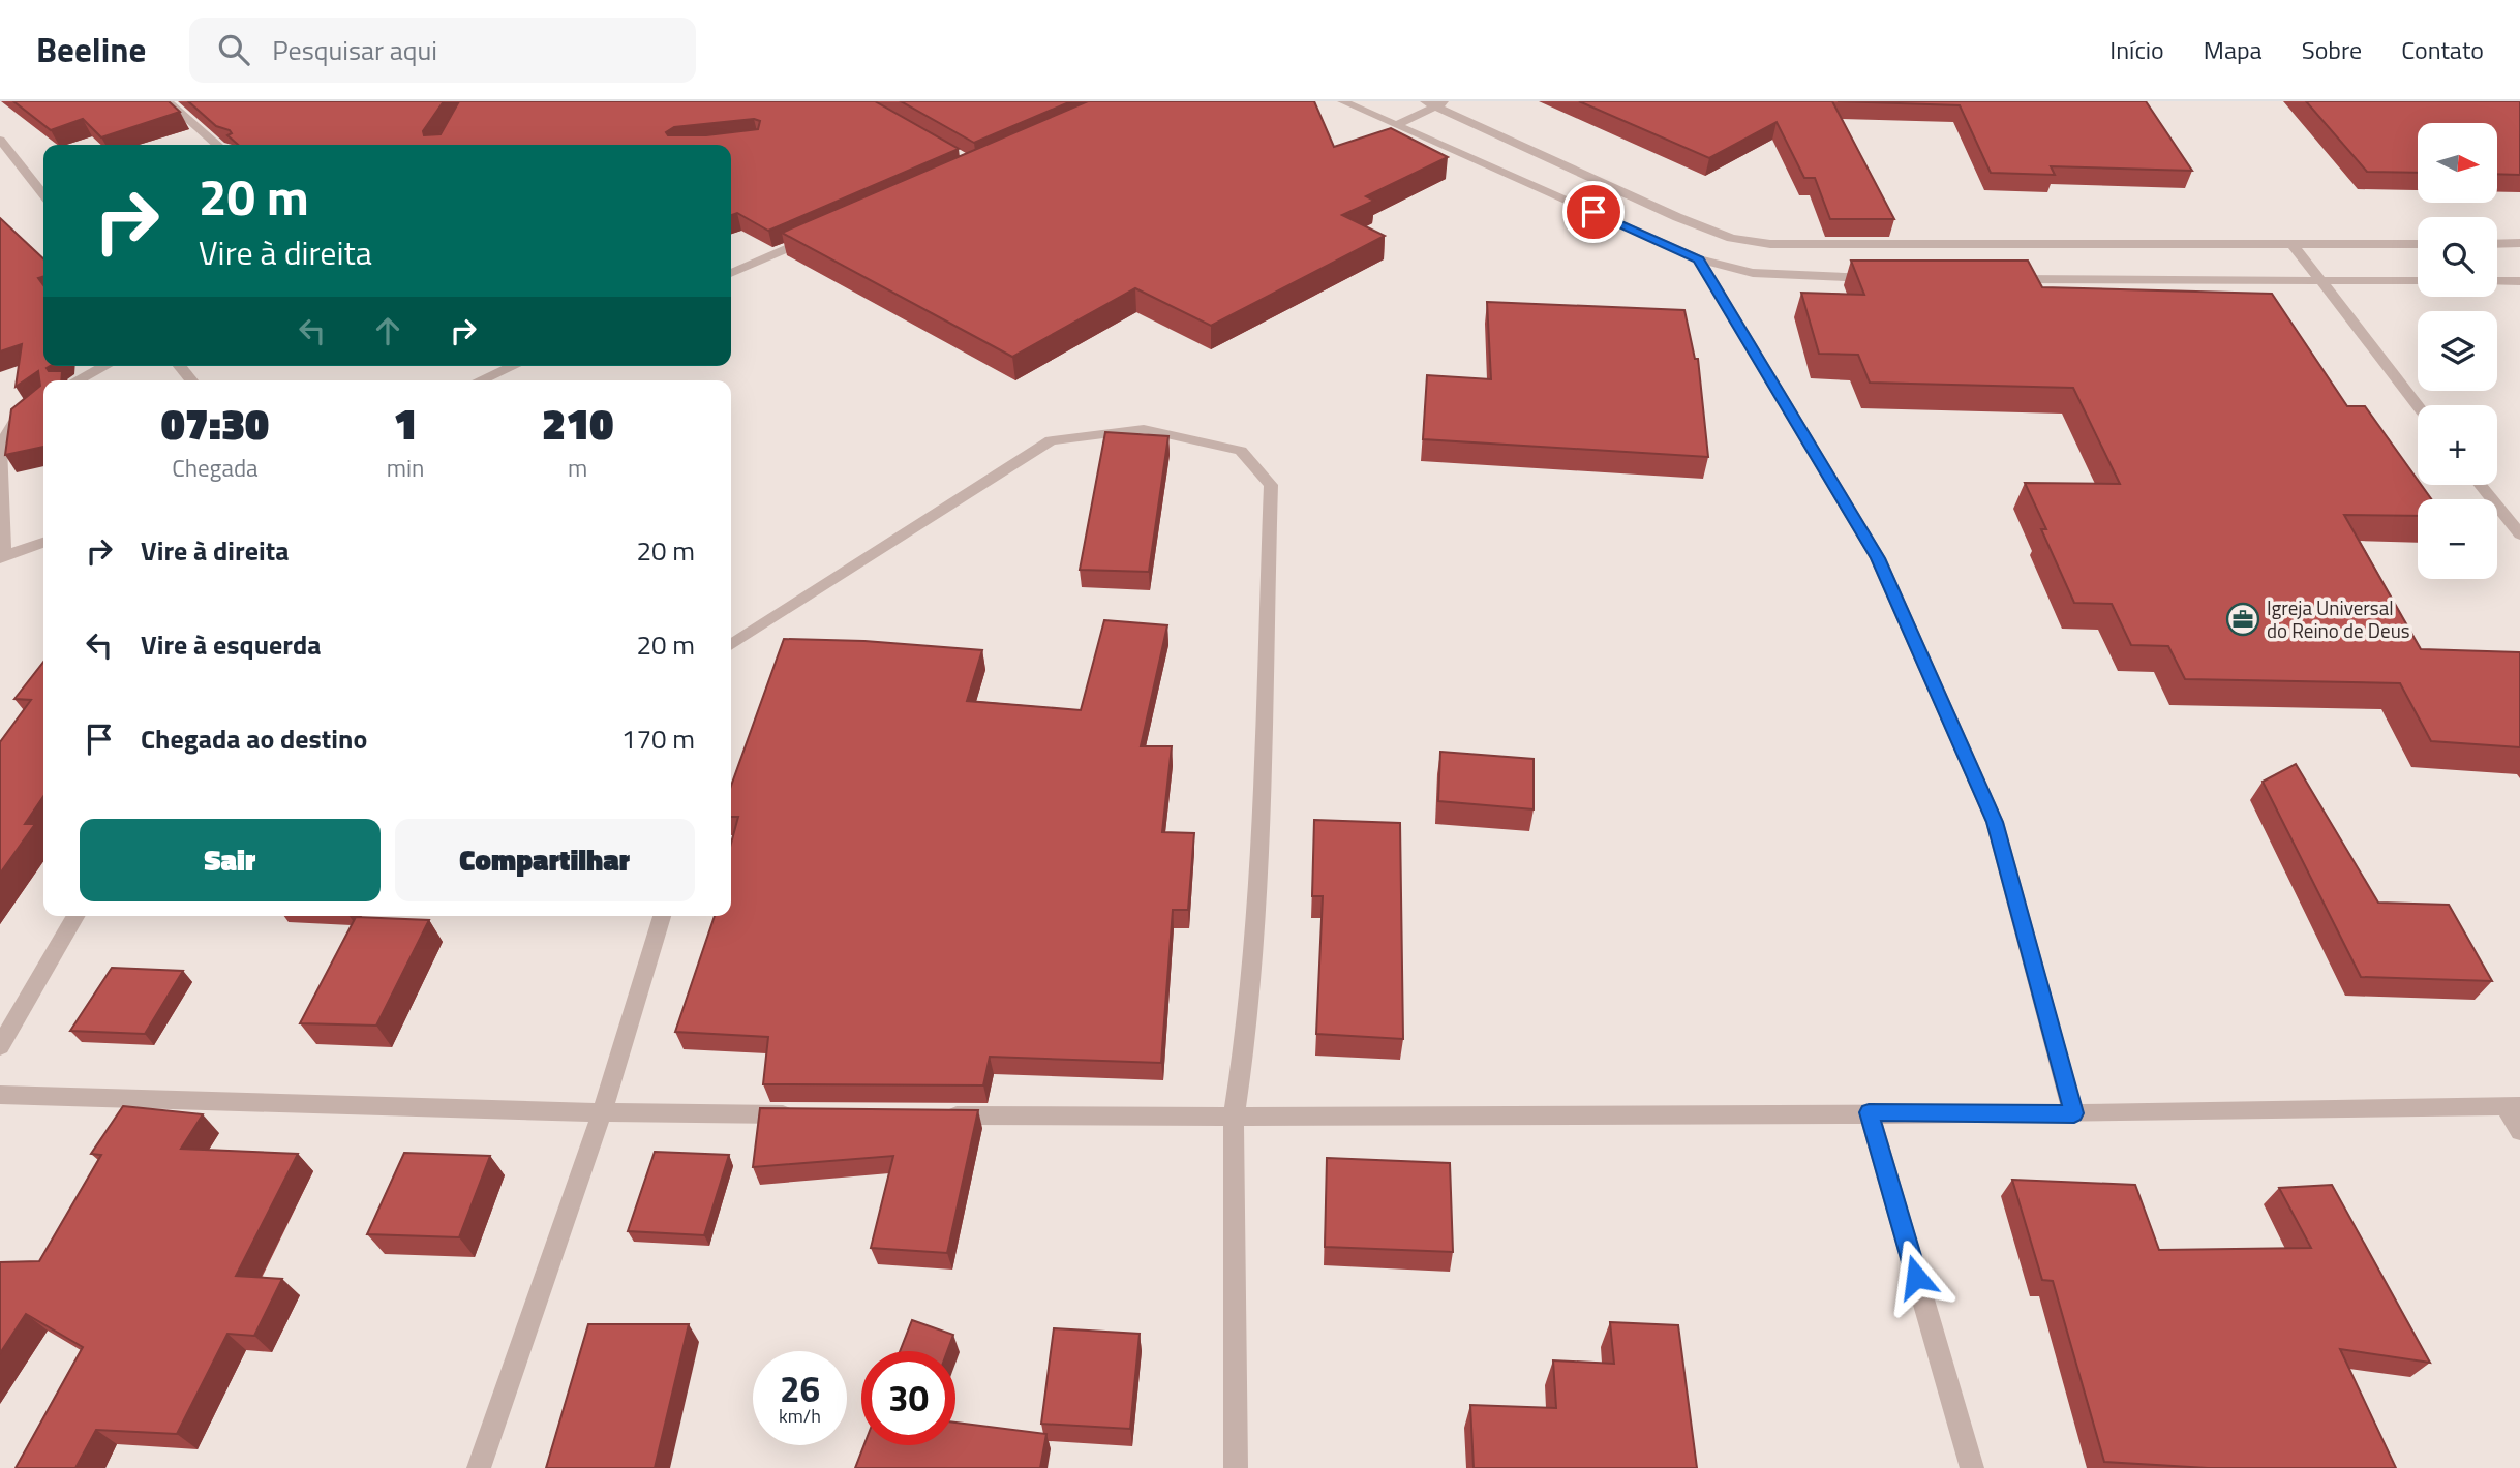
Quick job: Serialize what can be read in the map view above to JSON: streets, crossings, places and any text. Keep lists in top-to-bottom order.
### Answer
{
  "places": {
    "office": ["Igreja Universal do Reino de Deus"]
  },
  "north": "right",
  "page": {
    "header": "Beeline",
    "search": "Pesquisar aqui",
    "nav": [
      "Início",
      "Mapa",
      "Sobre",
      "Contato"
    ],
    "map_buttons": ["+", "−"],
    "turn": ["20 m", "Vire à direita"],
    "eta": [
      "07:30",
      "Chegada",
      "1",
      "min",
      "210",
      "m"
    ],
    "list": [
      {
        "name": "Vire à direita",
        "value": "20 m"
      },
      {
        "name": "Vire à esquerda",
        "value": "20 m"
      },
      {
        "name": "Chegada ao destino",
        "value": "170 m"
      }
    ],
    "buttons": ["Sair", "Compartilhar"],
    "speed": "26 km/h",
    "limit": "30"
  }
}
